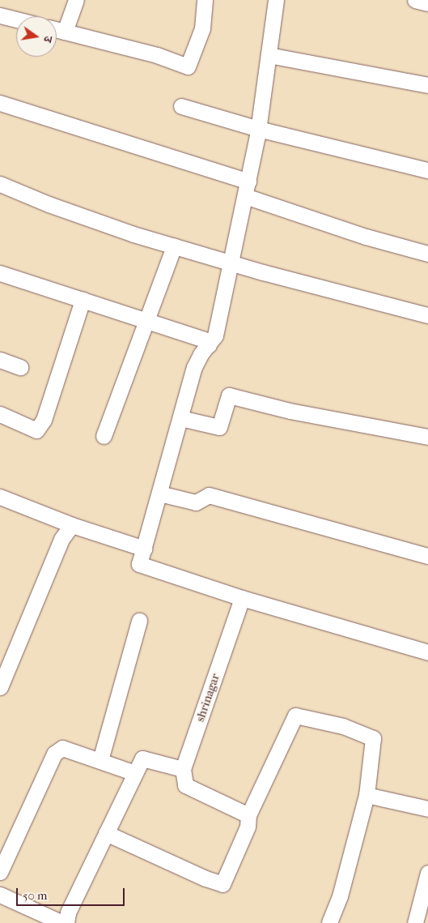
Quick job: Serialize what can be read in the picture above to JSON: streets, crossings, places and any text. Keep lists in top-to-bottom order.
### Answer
{
  "streets": {
    "street": ["shrinagar"]
  },
  "scale_bar": "50 m",
  "north": "right"
}
